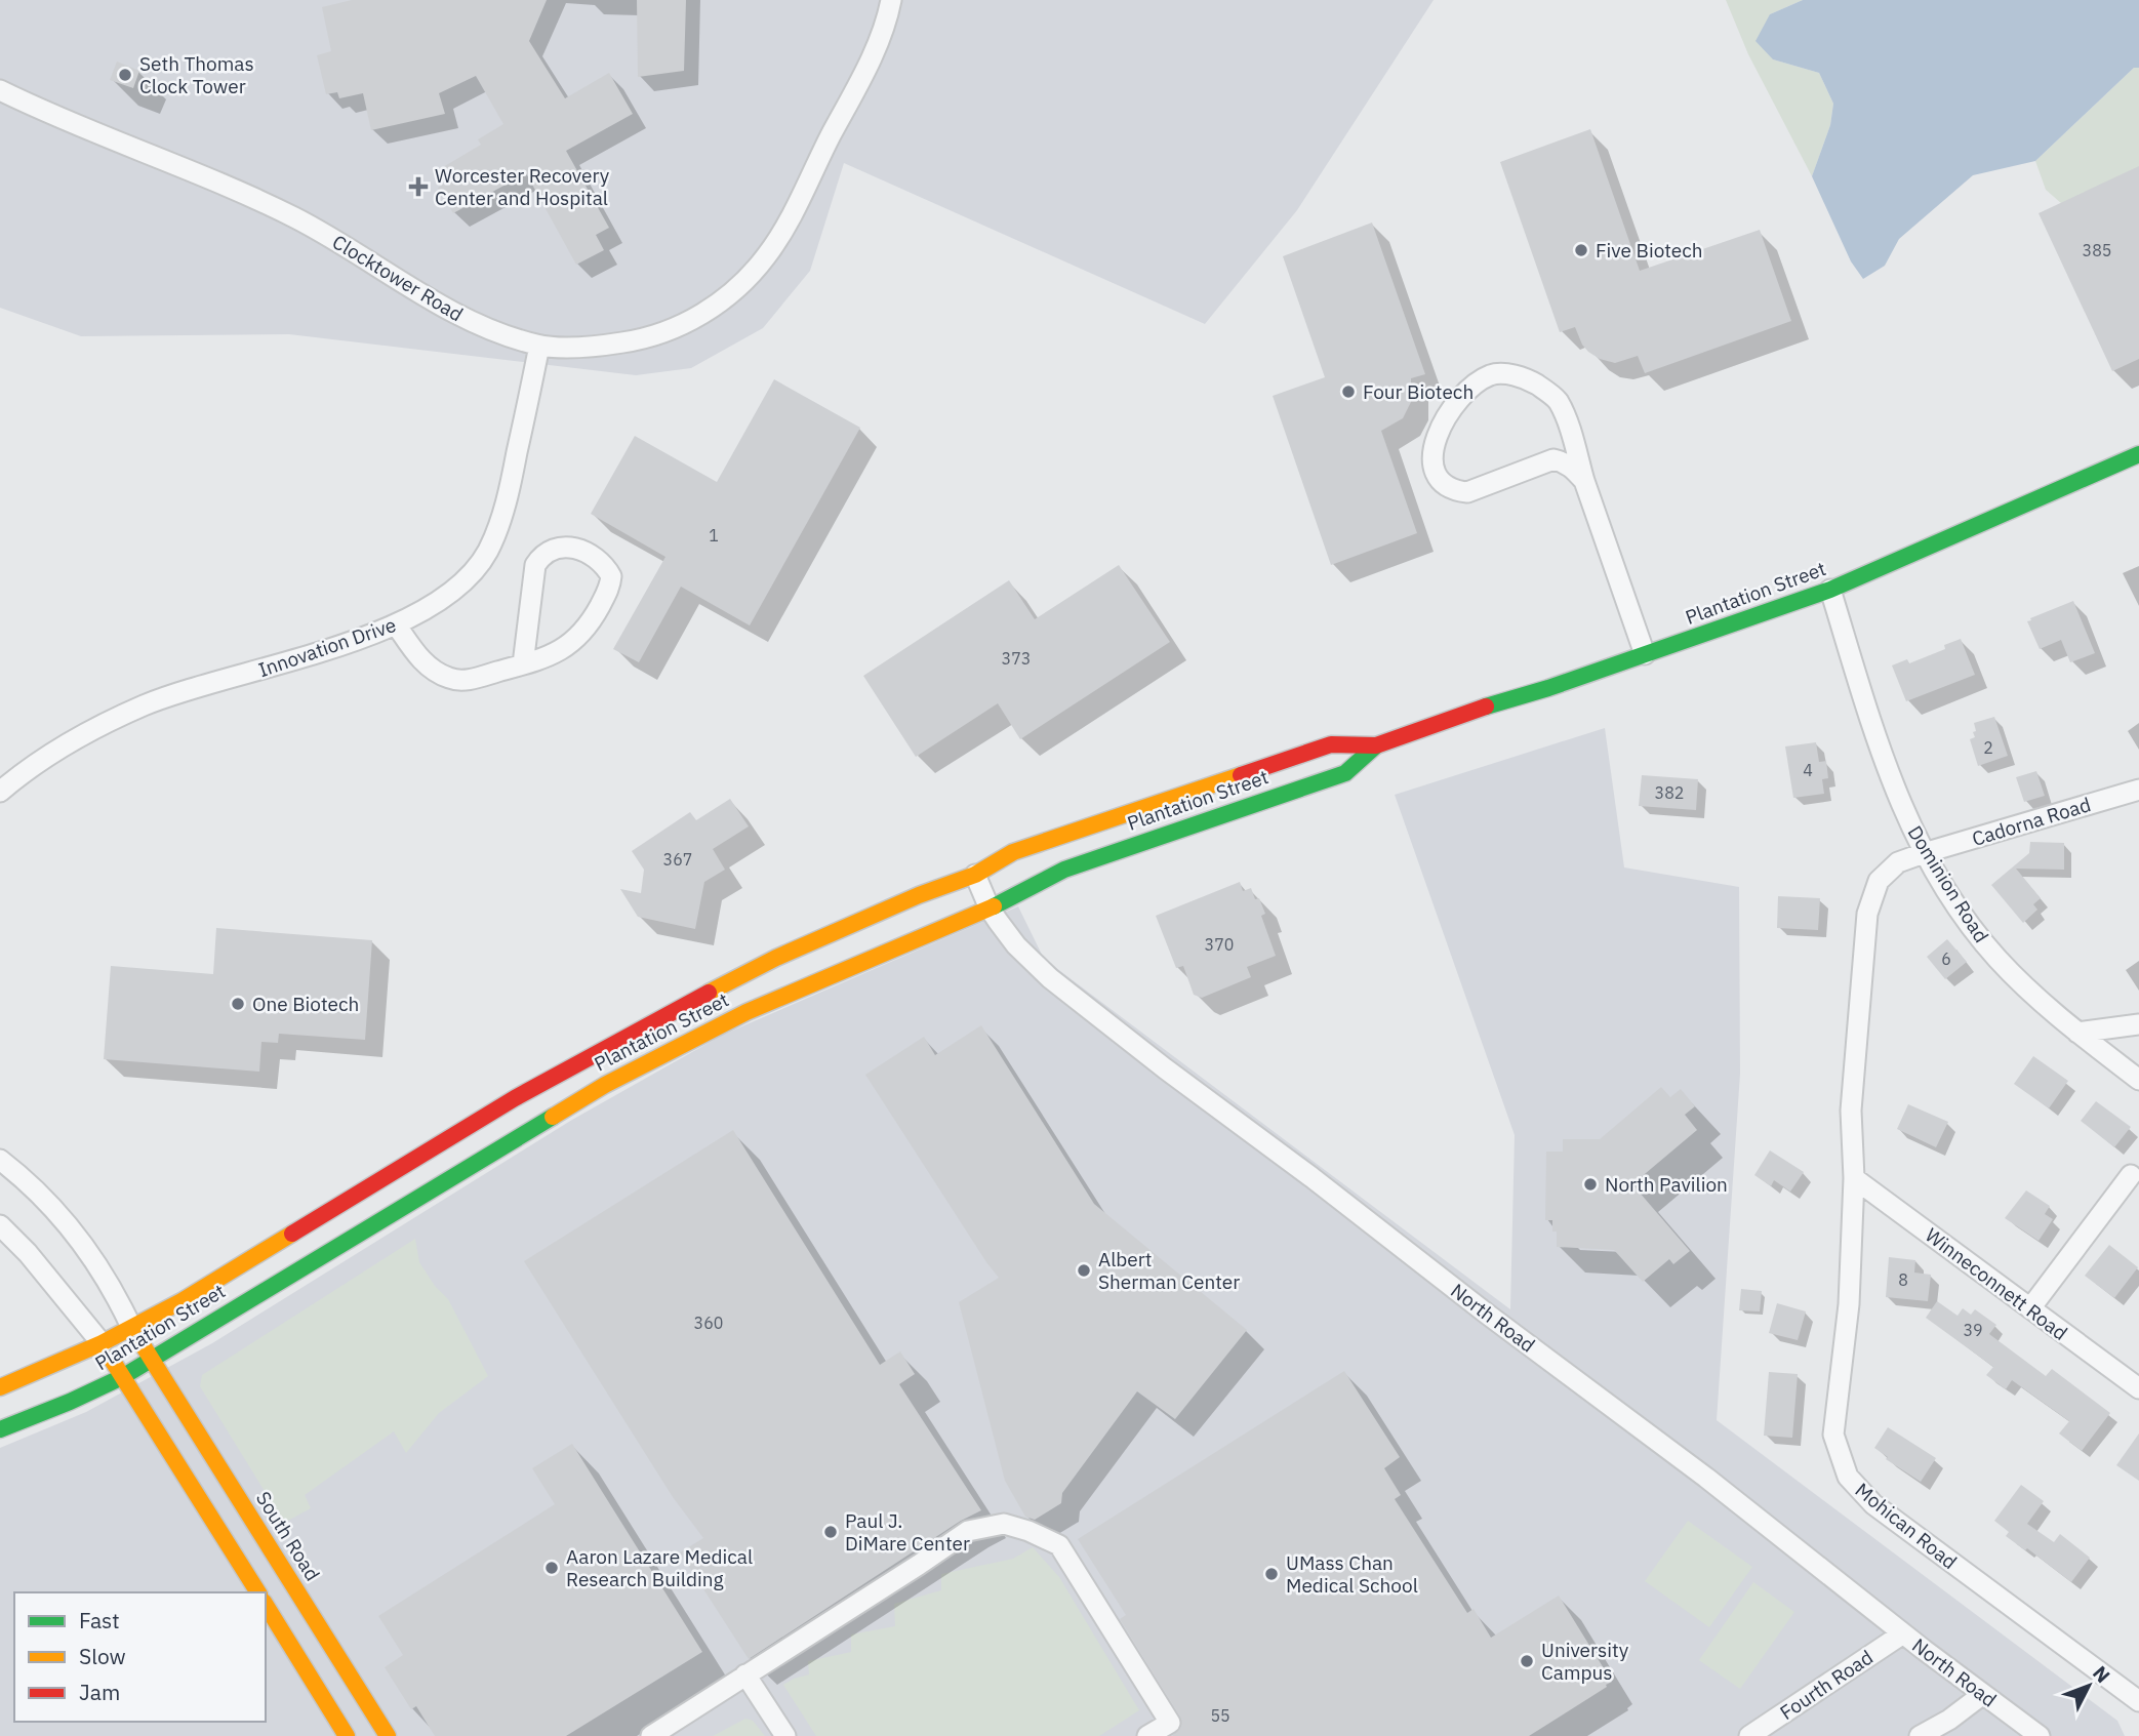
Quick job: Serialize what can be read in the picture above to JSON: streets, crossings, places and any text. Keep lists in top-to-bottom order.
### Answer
{
  "streets": {
    "main road": ["Plantation Street", "South Road"],
    "street": [
      "Clocktower Road",
      "Innovation Drive",
      "Cadorna Road",
      "Dominion Road",
      "Winneconnett Road",
      "North Road",
      "Mohican Road",
      "Fourth Road"
    ]
  },
  "crossings": [
    ["Clocktower Road", "Innovation Drive"],
    ["Plantation Street", "Dominion Road"],
    ["Plantation Street", "North Road"],
    ["Plantation Street", "South Road"],
    ["Cadorna Road", "Dominion Road"],
    ["Cadorna Road", "Winneconnett Road"],
    ["Cadorna Road", "Mohican Road"],
    ["Winneconnett Road", "Mohican Road"],
    ["North Road", "Fourth Road"]
  ],
  "places": {
    "other": [
      "Seth Thomas Clock Tower",
      "Five Biotech",
      "Four Biotech",
      "One Biotech",
      "North Pavilion",
      "Albert Sherman Center",
      "Paul J. DiMare Center",
      "Aaron Lazare Medical Research Building",
      "UMass Chan Medical School",
      "University Campus"
    ],
    "health": ["Worcester Recovery Center and Hospital"]
  },
  "house_numbers": [
    "385",
    "1",
    "373",
    "2",
    "4",
    "382",
    "367",
    "370",
    "6",
    "8",
    "360",
    "39",
    "55"
  ],
  "legend": ["Fast", "Slow", "Jam"],
  "north": "top right"
}
